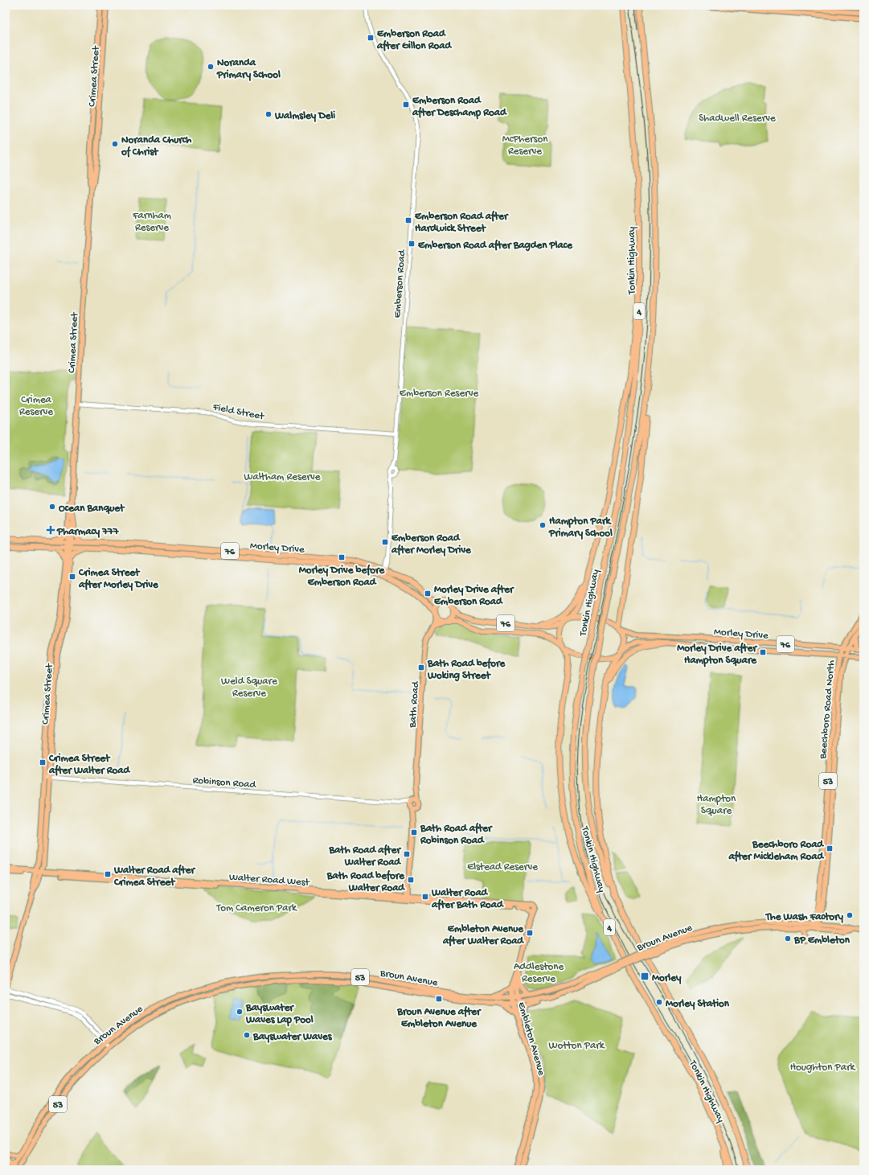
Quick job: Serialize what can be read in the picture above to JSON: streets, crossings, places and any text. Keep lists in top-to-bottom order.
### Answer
{
  "streets": {
    "highway": [
      "Tonkin Highway",
      "4",
      "Morley Drive",
      "76"
    ],
    "main road": [
      "Crimea Street",
      "Bath Road",
      "Beechboro Road North",
      "53",
      "Walter Road West",
      "Broun Avenue",
      "Embleton Avenue"
    ],
    "street": ["Emberson Road", "Field Street", "Robinson Road"]
  },
  "crossings": [
    ["Crimea Street", "Field Street"],
    ["Crimea Street", "Morley Drive"],
    ["Crimea Street", "Robinson Road"],
    ["Crimea Street", "Walter Road West"],
    ["Emberson Road", "Field Street"],
    ["Morley Drive", "76"],
    ["Morley Drive", "Bath Road"],
    ["Morley Drive", "Beechboro Road North"],
    ["76", "Bath Road"],
    ["Bath Road", "Robinson Road"],
    ["Bath Road", "Walter Road West"],
    ["Beechboro Road North", "Broun Avenue"],
    ["Walter Road West", "Embleton Avenue"],
    ["Broun Avenue", "Embleton Avenue"]
  ],
  "parks": [
    "Shadwell Reserve",
    "McPherson Reserve",
    "Farnham Reserve",
    "Emberson Reserve",
    "Crimea Reserve",
    "Waltham Reserve",
    "Weld Square Reserve",
    "Hampton Square",
    "Elstead Reserve",
    "Tom Cameron Park",
    "Addlestone Reserve",
    "Wotton Park",
    "Houghton Park"
  ],
  "places": {
    "transit": [
      "Emberson Road after Gillon Road",
      "Emberson Road after Deschamp Road",
      "Emberson Road after Hardwick Street",
      "Emberson Road after Bagden Place",
      "Emberson Road after Morley Drive",
      "Morley Drive before Emberson Road",
      "Crimea Street after Morley Drive",
      "Morley Drive after Emberson Road",
      "Morley Drive after Hampton Square",
      "Bath Road before Woking Street",
      "Crimea Street after Walter Road",
      "Bath Road after Robinson Road",
      "Beechboro Road after Mickleham Road",
      "Bath Road after Walter Road",
      "Walter Road after Crimea Street",
      "Bath Road before Walter Road",
      "Walter Road after Bath Road",
      "Embleton Avenue after Walter Road",
      "Morley",
      "Broun Avenue after Embleton Avenue"
    ],
    "other": [
      "Noranda Primary School",
      "Walmsley Deli",
      "Noranda Church of Christ",
      "Ocean Banquet",
      "Hampton Park Primary School",
      "The Wash Factory",
      "BP Embleton",
      "Morley Station",
      "Bayswater Waves Lap Pool",
      "Bayswater Waves"
    ],
    "health": ["Pharmacy 777"]
  }
}
